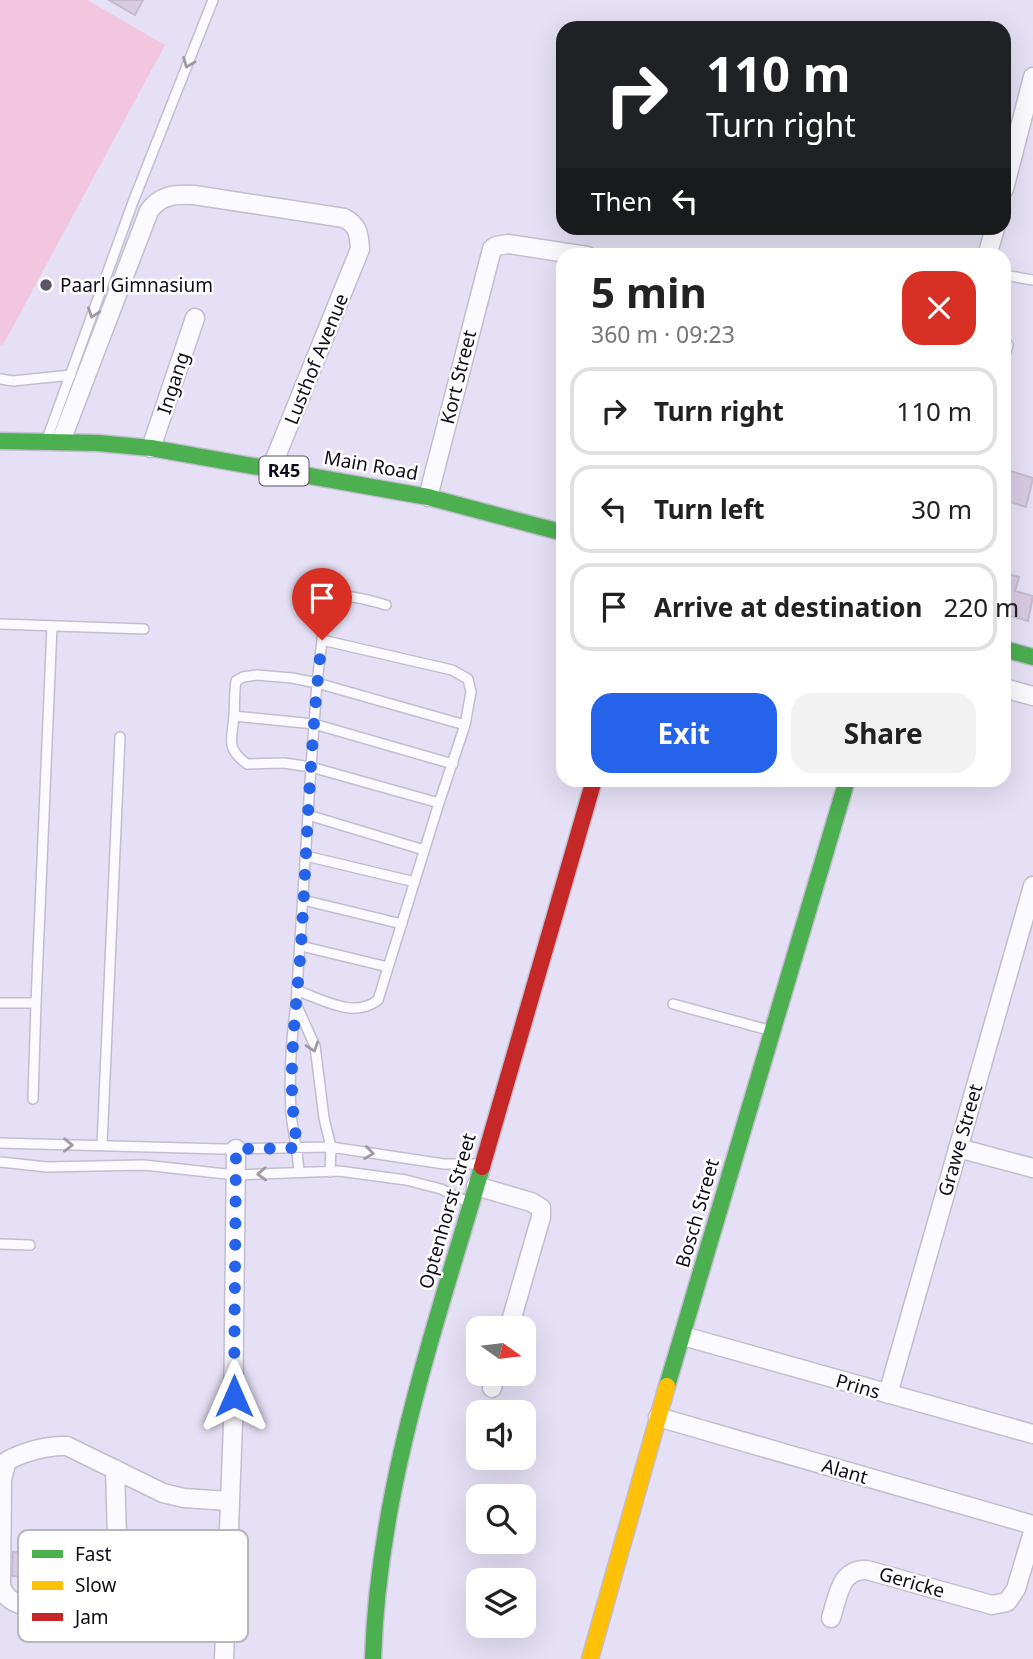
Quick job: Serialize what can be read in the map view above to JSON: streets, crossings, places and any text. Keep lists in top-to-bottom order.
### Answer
{
  "streets": {
    "main road": [
      "Main Road",
      "R45",
      "Optenhorst Street",
      "Bosch Street"
    ],
    "street": [
      "Lusthof Avenue",
      "Kort Street",
      "Ingang",
      "Grawe Street",
      "Prins",
      "Alant",
      "Gericke"
    ]
  },
  "crossings": [
    ["Lusthof Avenue", "Main Road"],
    ["Kort Street", "Main Road"],
    ["Ingang", "Main Road"],
    ["Grawe Street", "Prins"],
    ["Bosch Street", "Prins"],
    ["Bosch Street", "Alant"]
  ],
  "places": ["Paarl Gimnasium"],
  "legend": ["Fast", "Slow", "Jam"],
  "north": "right",
  "page": {
    "turn": ["110 m", "Turn right"],
    "then": "Then",
    "heading": ["5 min", "360 m · 09:23"],
    "list": [
      {
        "name": "Turn right",
        "value": "110 m"
      },
      {
        "name": "Turn left",
        "value": "30 m"
      },
      {
        "name": "Arrive at destination",
        "value": "220 m"
      }
    ],
    "buttons": ["Exit", "Share"]
  }
}
